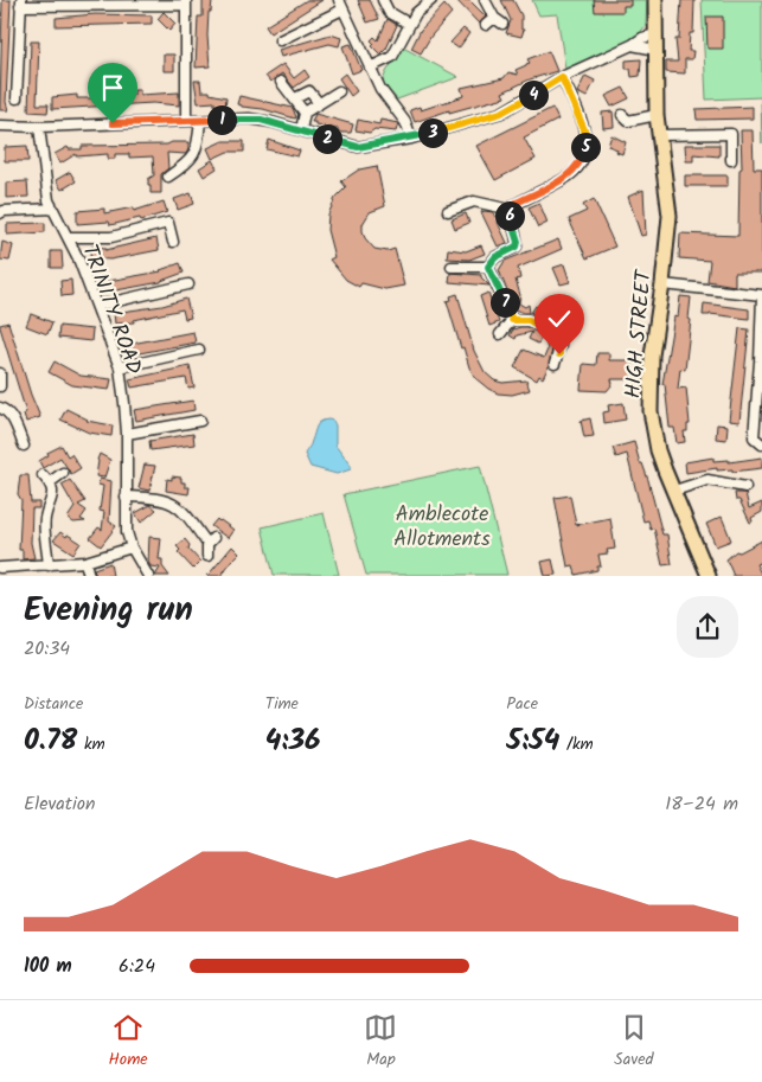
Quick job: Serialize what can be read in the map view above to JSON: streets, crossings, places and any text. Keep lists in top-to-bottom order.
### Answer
{
  "streets": {
    "highway": ["HIGH STREET"],
    "street": ["TRINITY ROAD"]
  },
  "parks": ["Amblecote Allotments"],
  "page": {
    "pins": [
      "4",
      "1",
      "3",
      "2",
      "5",
      "6",
      "7"
    ],
    "heading": ["Evening run", "20:34"],
    "stats": [
      ["Distance", "0.78 km"],
      ["Time", "4:36"],
      ["Pace", "5:54 /km"]
    ],
    "chart": ["Elevation", "18–24 m"],
    "list": [
      {
        "name": "100 m",
        "note": "6:24"
      }
    ],
    "tabs": ["Home", "Map", "Saved"]
  }
}
